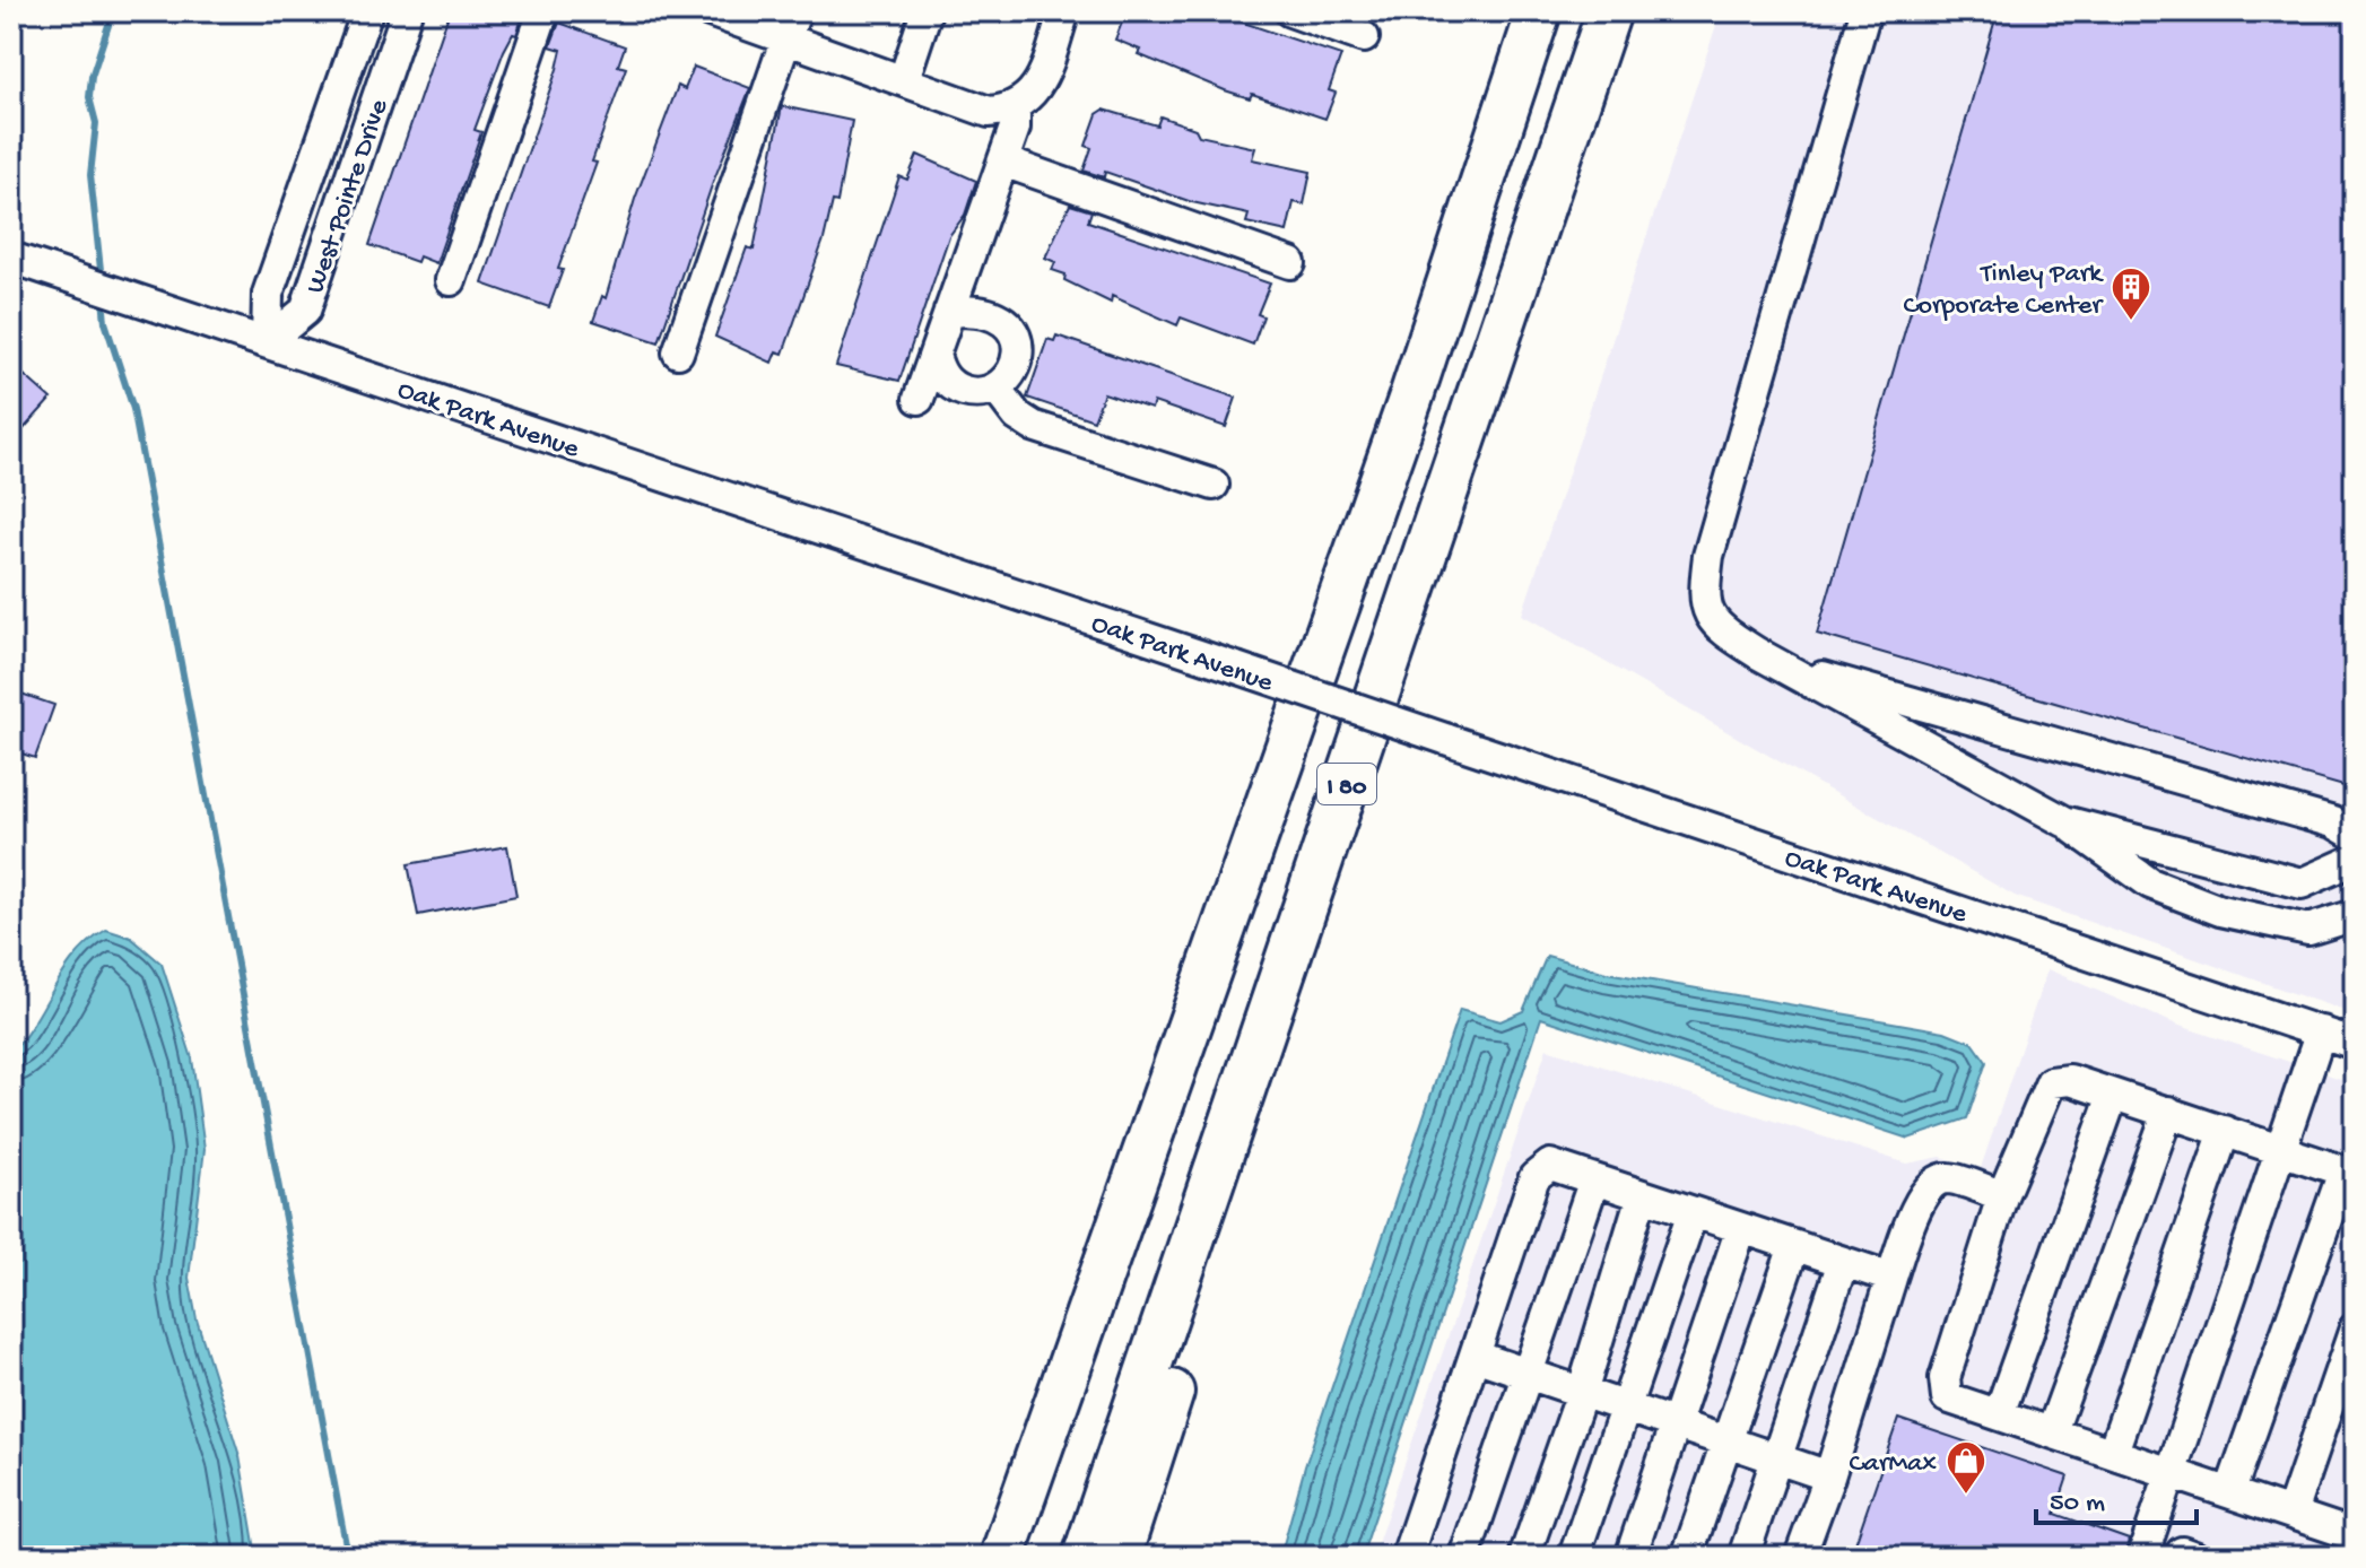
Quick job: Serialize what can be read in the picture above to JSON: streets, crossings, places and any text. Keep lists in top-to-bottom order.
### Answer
{
  "streets": {
    "highway": ["I 80"],
    "street": ["West Pointe Drive", "Oak Park Avenue"]
  },
  "crossings": [
    ["West Pointe Drive", "Oak Park Avenue"]
  ],
  "places": {
    "building": ["Tinley Park Corporate Center"],
    "shop": ["CarMax"]
  },
  "scale_bar": "50 m"
}
